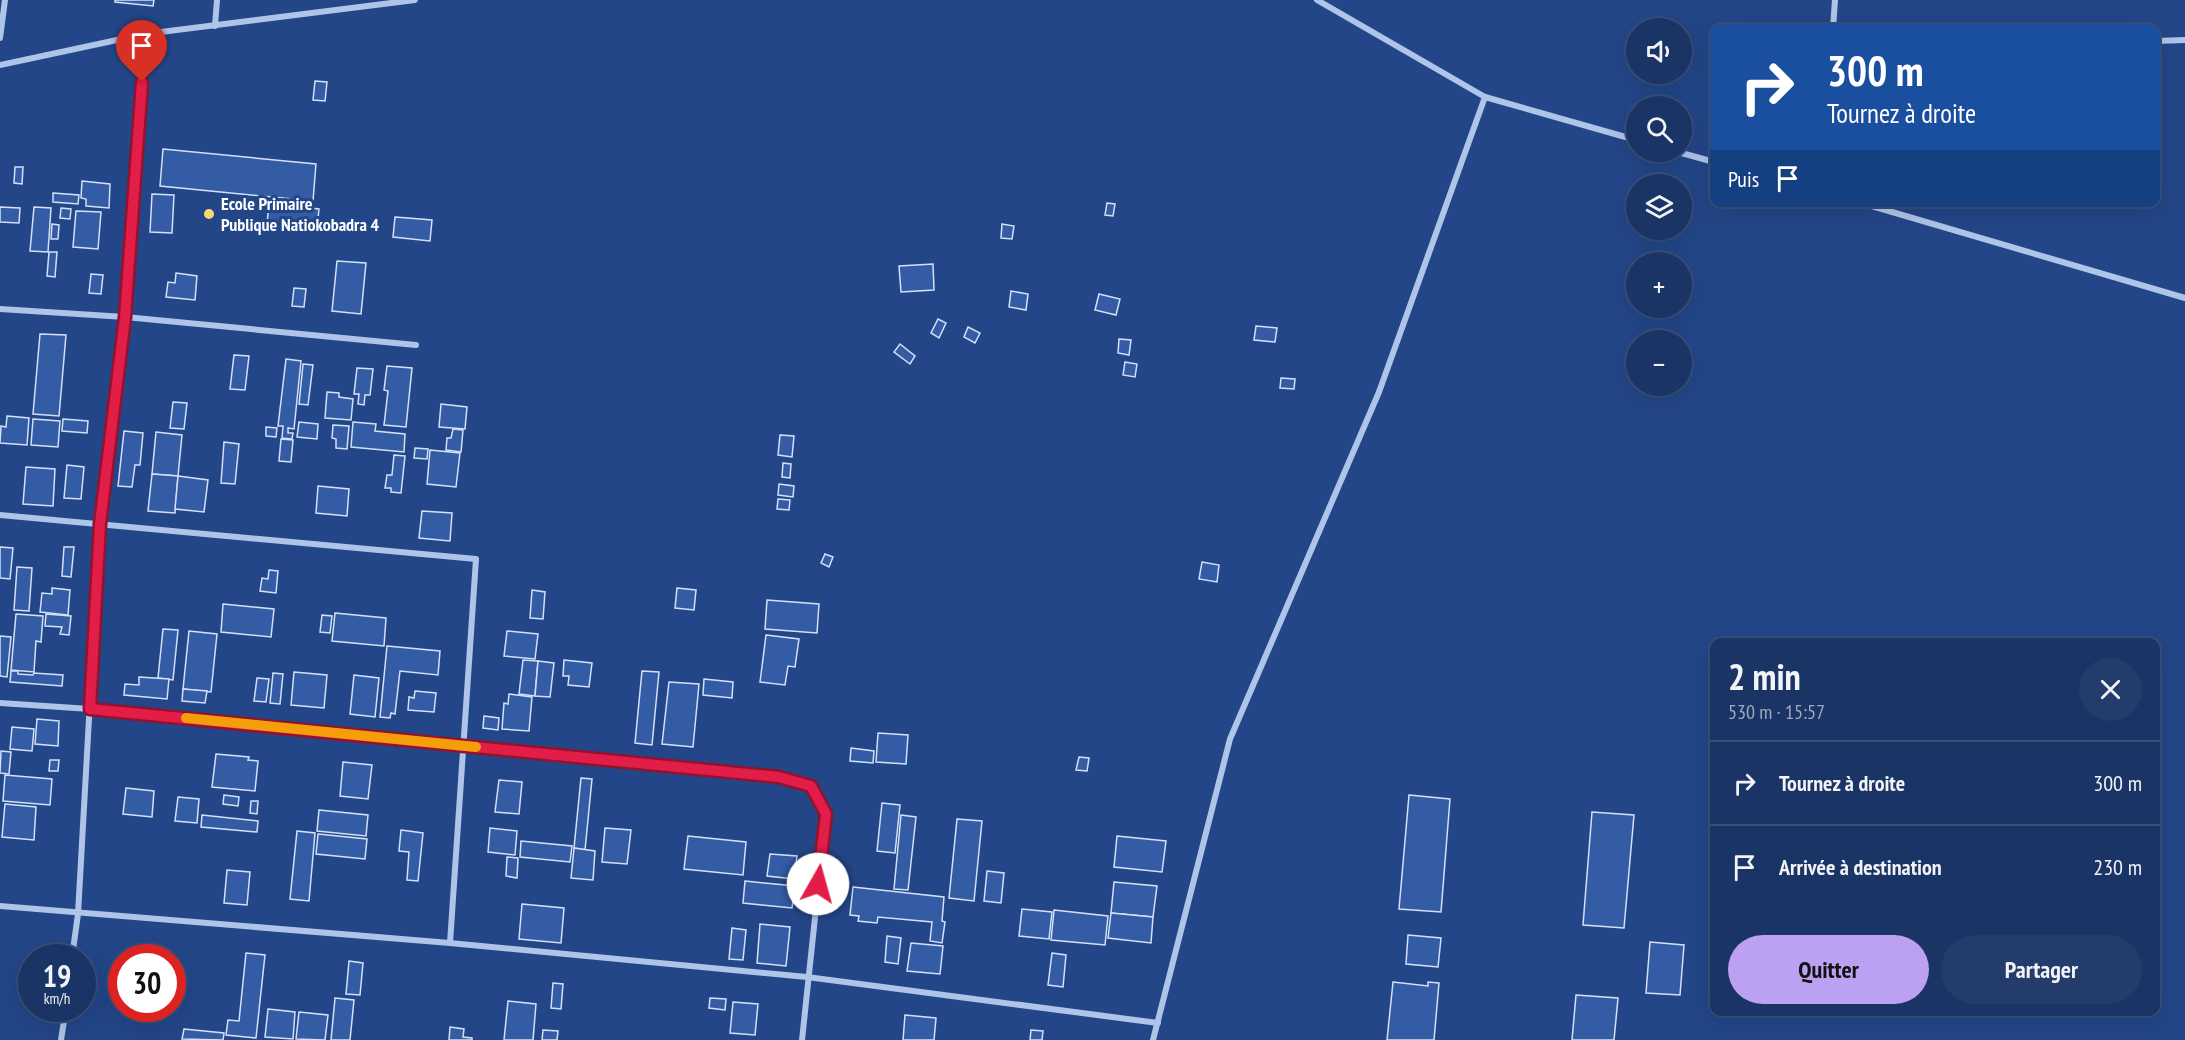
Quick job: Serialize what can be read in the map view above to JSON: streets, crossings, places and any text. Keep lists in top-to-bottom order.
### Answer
{
  "places": ["Ecole Primaire Publique Natiokobadra 4"],
  "page": {
    "map_buttons": ["+", "−"],
    "turn": ["300 m", "Tournez à droite"],
    "then": "Puis",
    "heading": ["2 min", "530 m · 15:57"],
    "list": [
      {
        "name": "Tournez à droite",
        "value": "300 m"
      },
      {
        "name": "Arrivée à destination",
        "value": "230 m"
      }
    ],
    "buttons": ["Quitter", "Partager"],
    "speed": "19 km/h",
    "limit": "30"
  }
}
